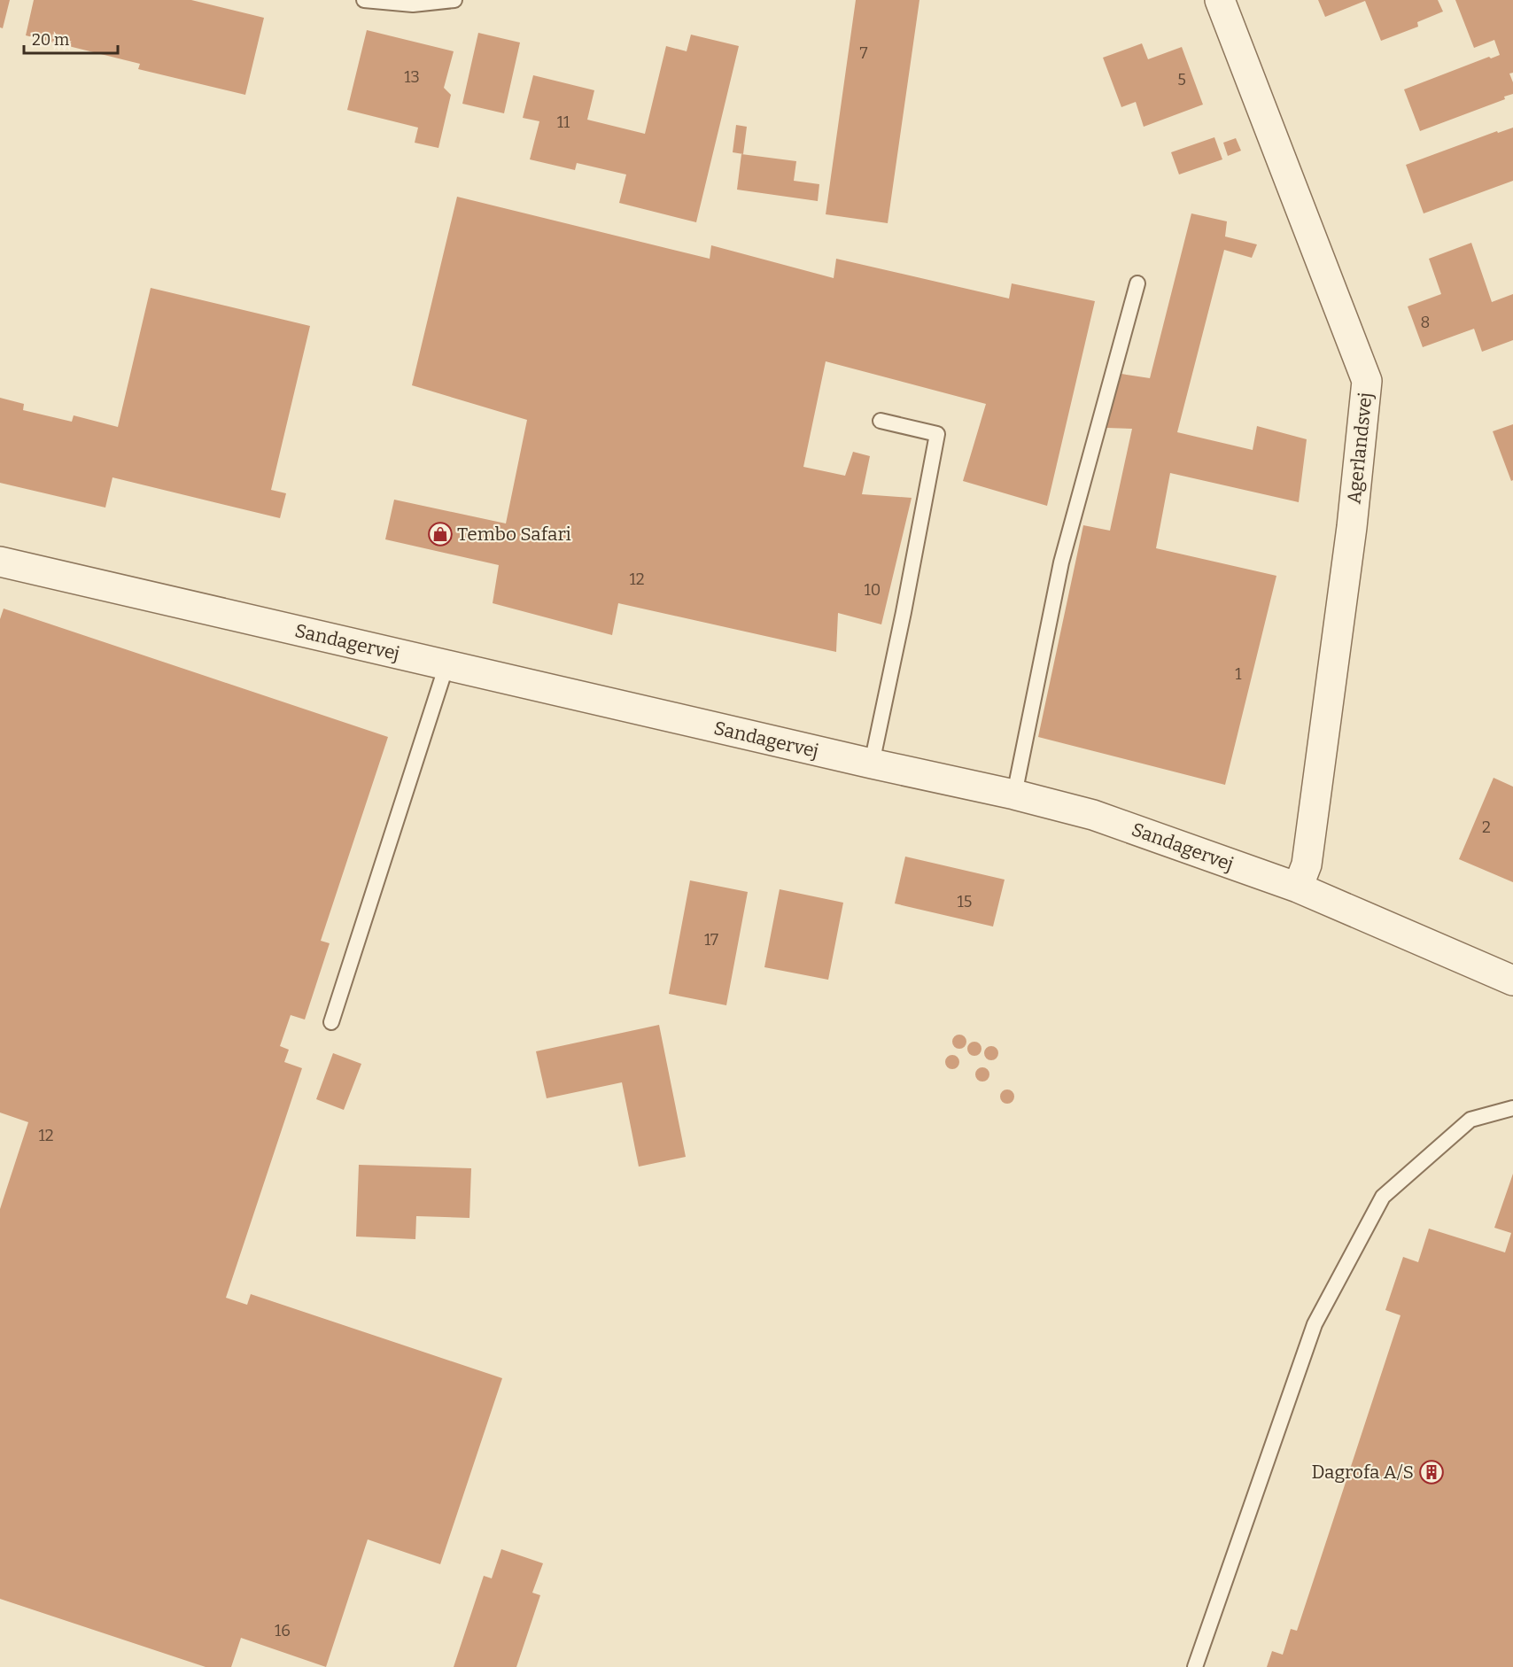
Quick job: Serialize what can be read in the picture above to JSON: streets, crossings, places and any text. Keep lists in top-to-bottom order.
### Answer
{
  "streets": {
    "street": ["Agerlandsvej", "Sandagervej"]
  },
  "crossings": [
    ["Agerlandsvej", "Sandagervej"]
  ],
  "places": {
    "shop": ["Tembo Safari"],
    "building": ["Dagrofa A/S"]
  },
  "house_numbers": [
    "7",
    "13",
    "5",
    "11",
    "8",
    "12",
    "10",
    "1",
    "2",
    "15",
    "17",
    "12",
    "16"
  ],
  "scale_bar": "20 m"
}
